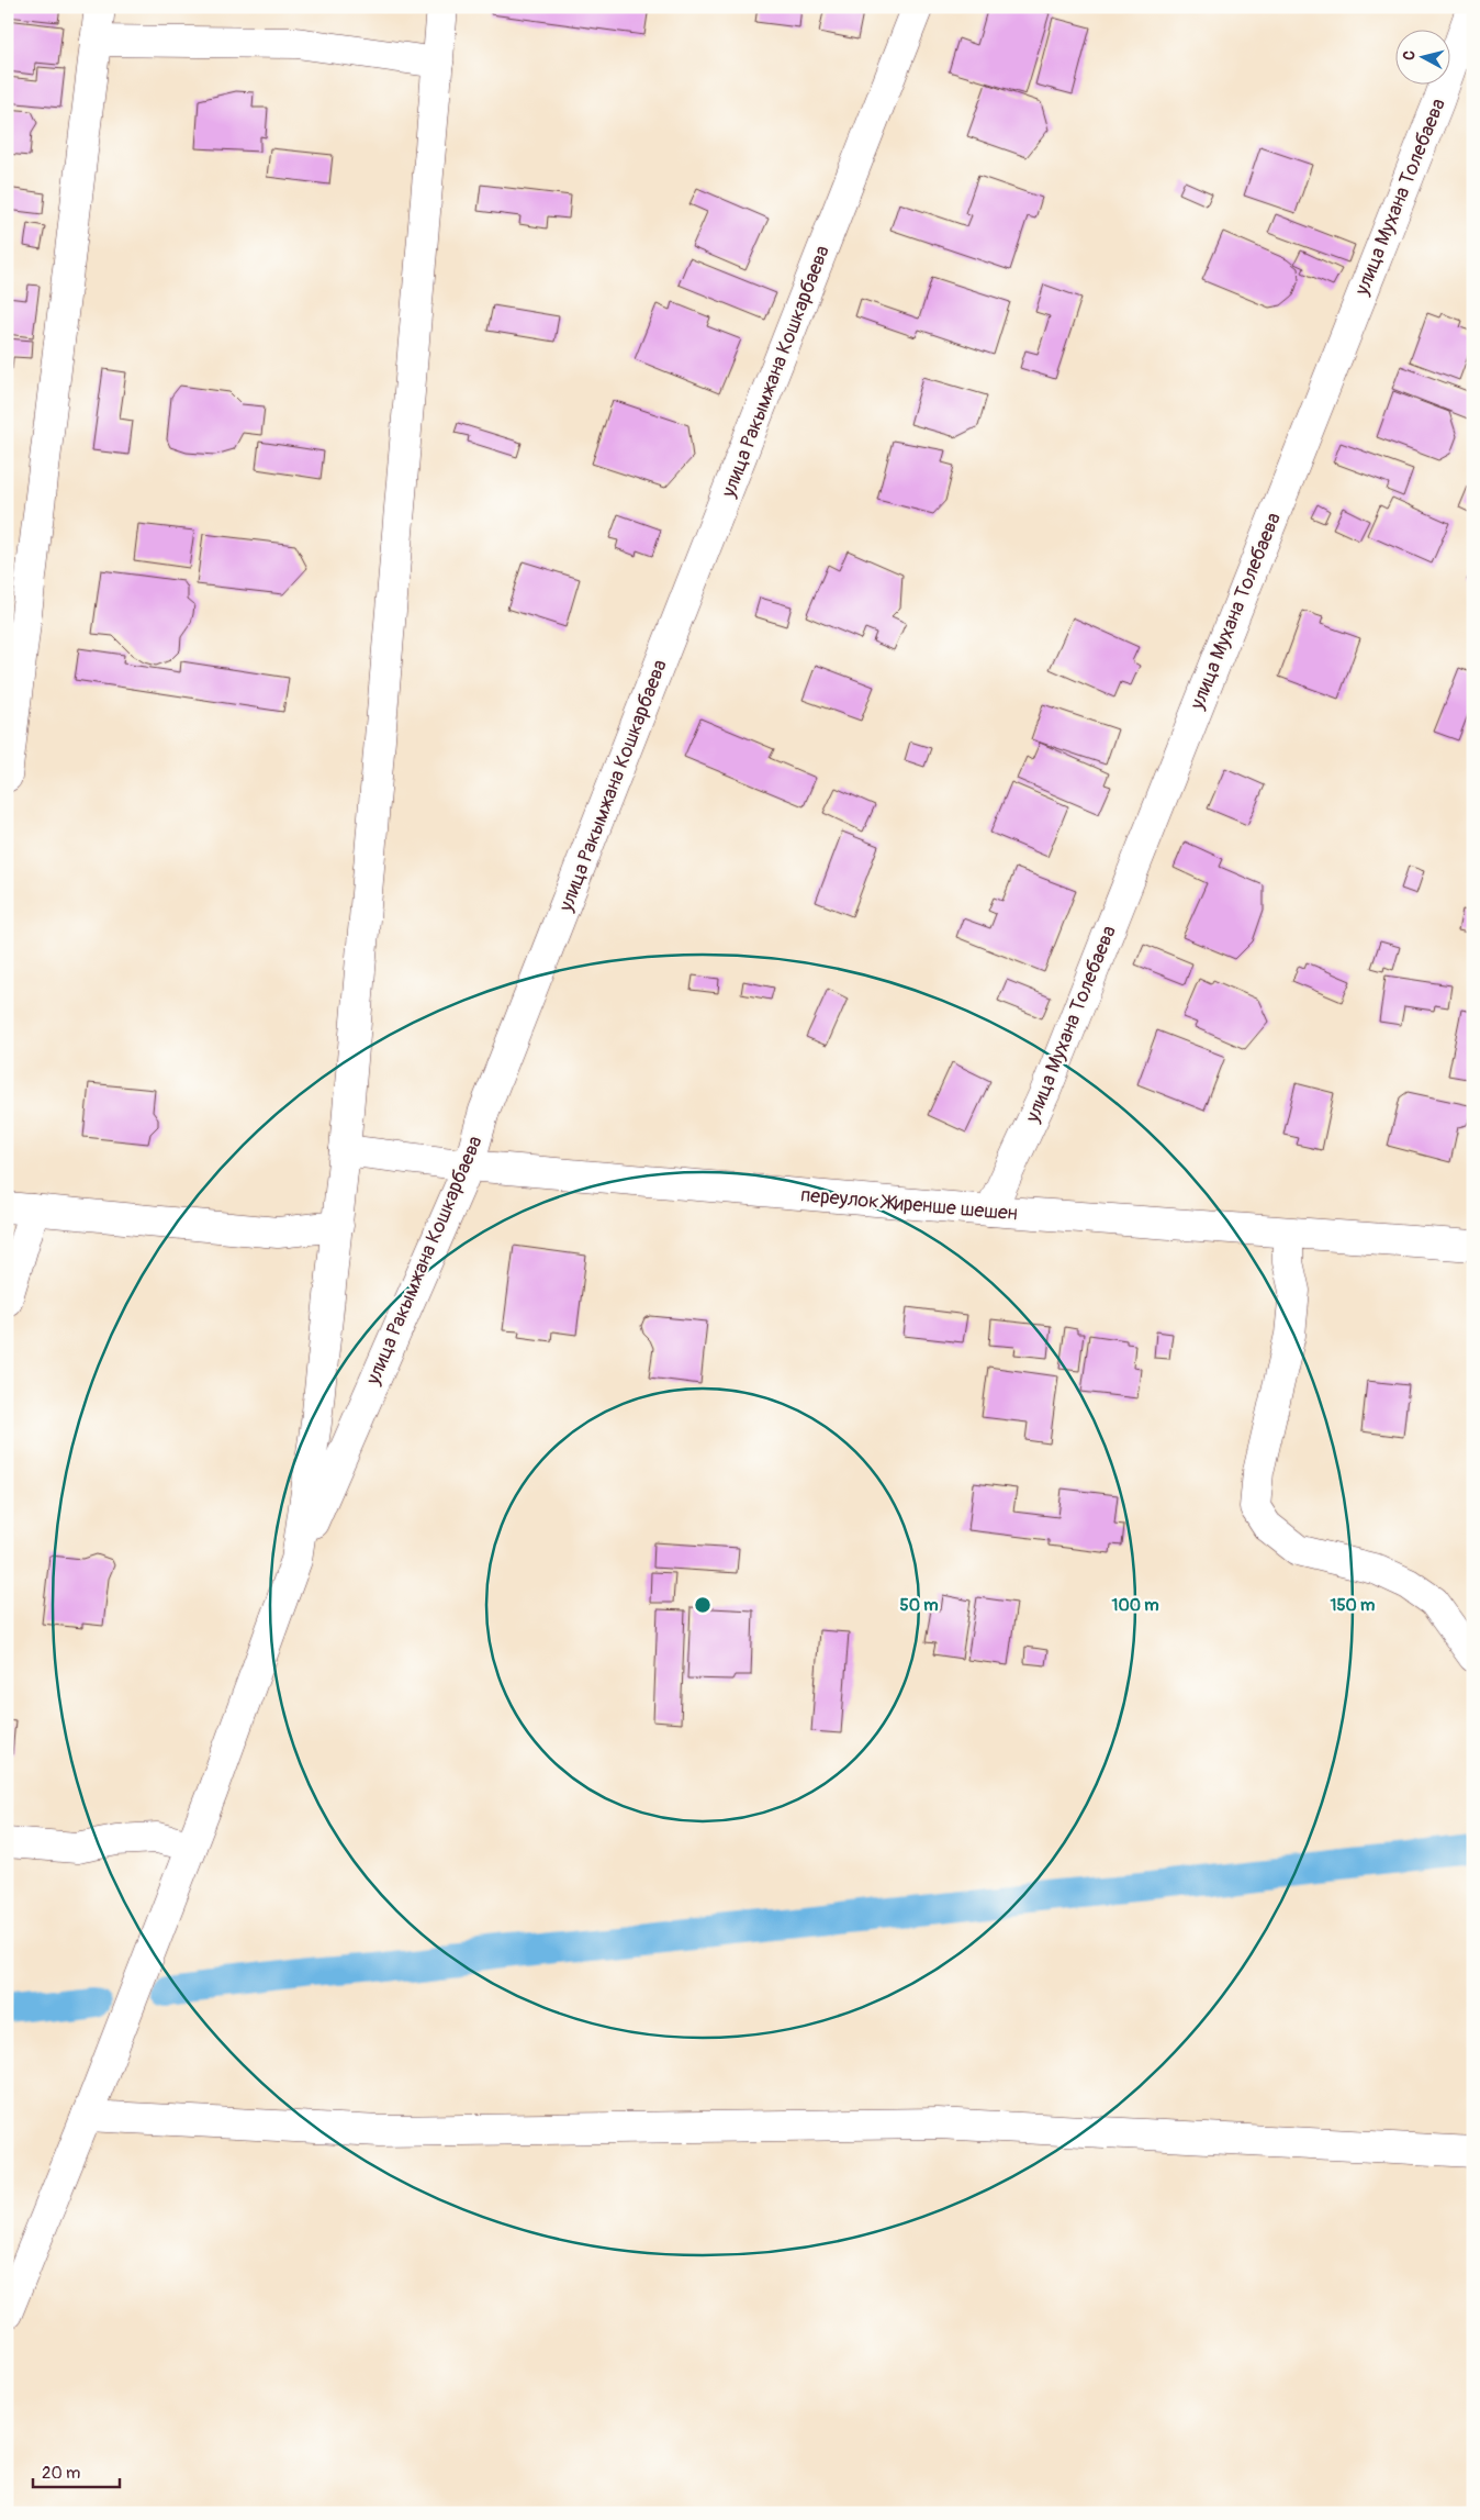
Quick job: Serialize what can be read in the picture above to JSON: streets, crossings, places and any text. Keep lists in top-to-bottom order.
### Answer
{
  "streets": {
    "street": ["улица Мухана Толебаева", "улица Ракымжана Кошкарбаева", "переулок Жиренше шешен"]
  },
  "crossings": [
    ["улица Мухана Толебаева", "переулок Жиренше шешен"],
    ["улица Ракымжана Кошкарбаева", "переулок Жиренше шешен"]
  ],
  "scale_bar": "20 m",
  "north": "left",
  "rings": ["50 m", "100 m", "150 m"]
}
